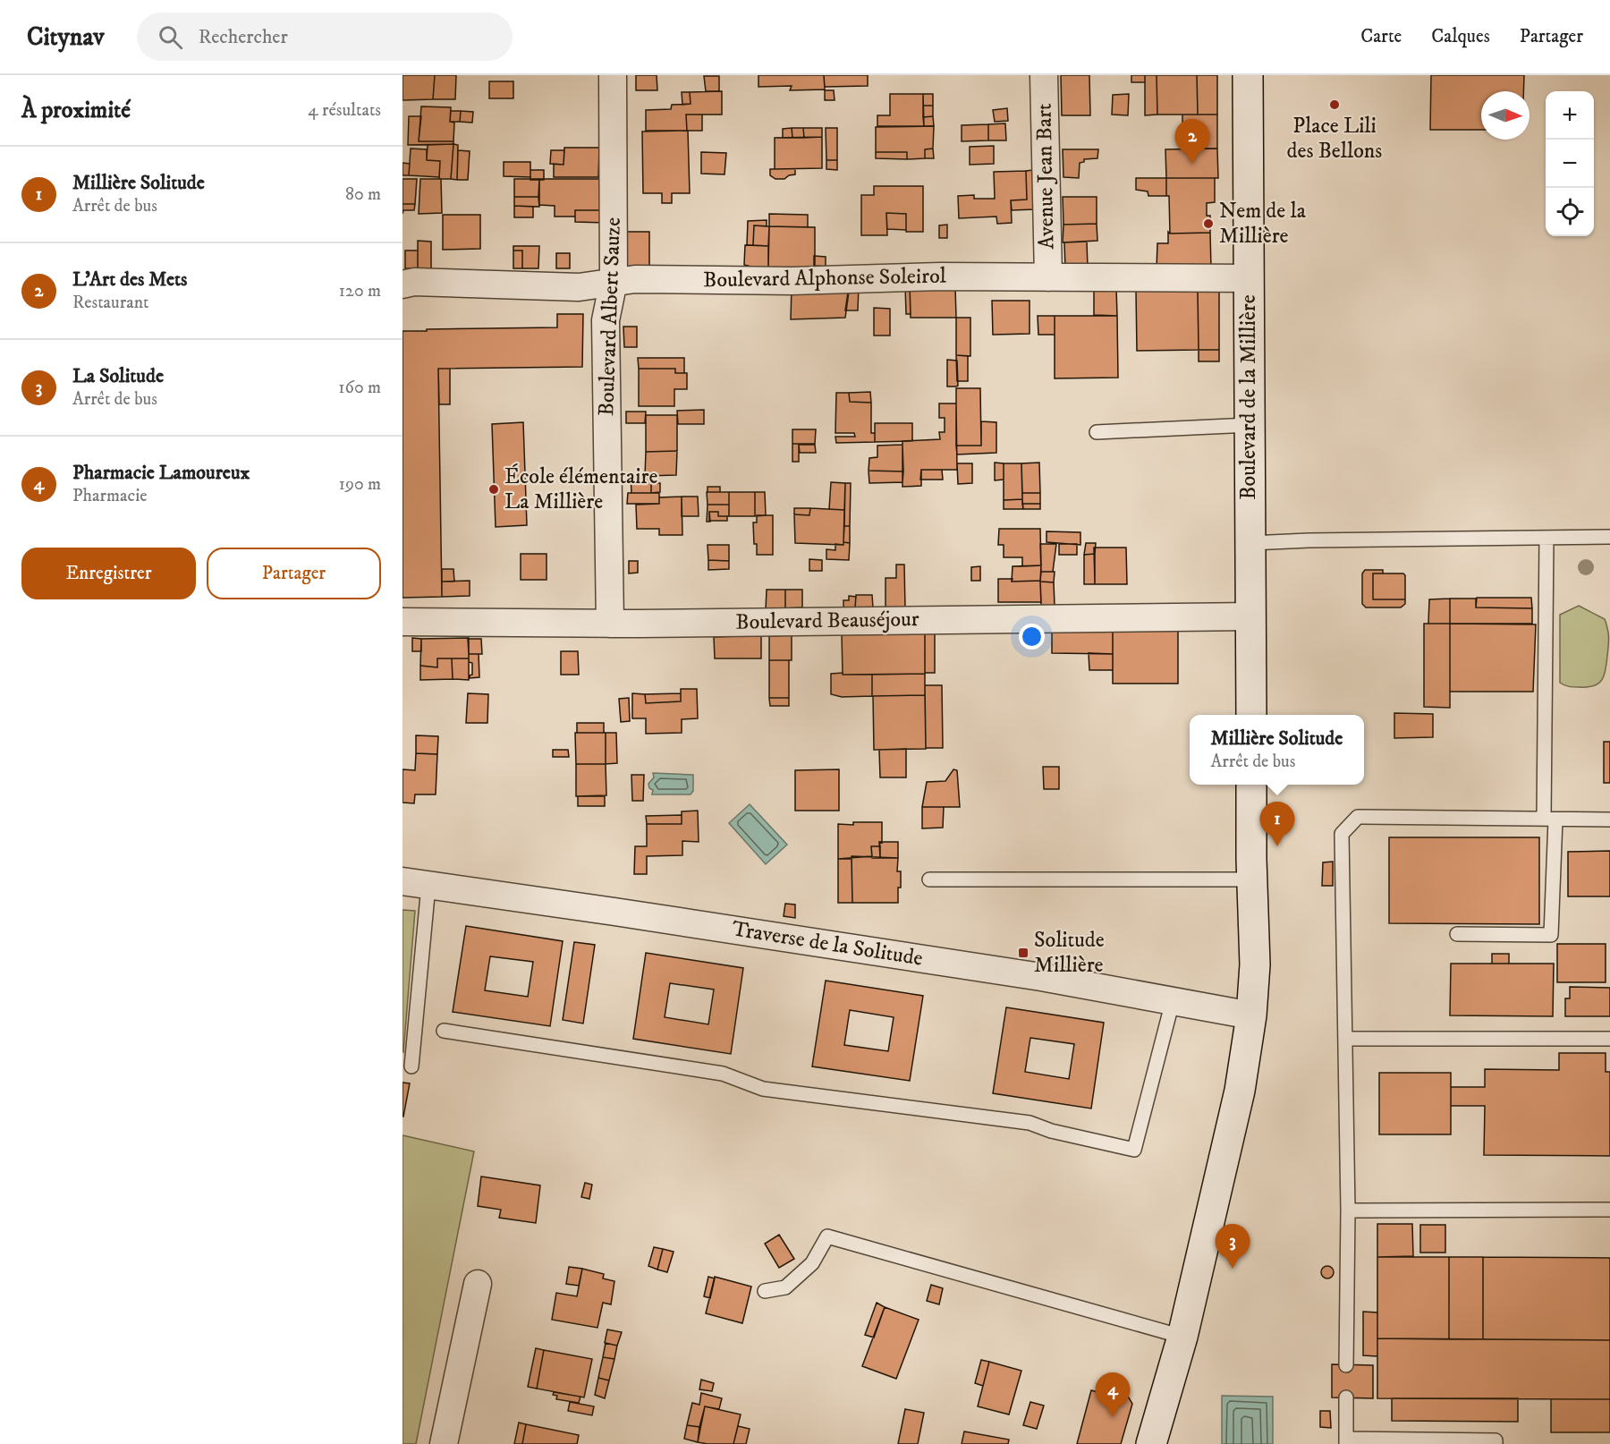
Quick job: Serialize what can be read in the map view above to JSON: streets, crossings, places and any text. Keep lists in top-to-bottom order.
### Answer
{
  "streets": {
    "main road": ["Boulevard de la Millière"],
    "street": [
      "Avenue Jean Bart",
      "Boulevard Alphonse Soleirol",
      "Boulevard Albert Sauze",
      "Boulevard Beauséjour",
      "Traverse de la Solitude"
    ]
  },
  "crossings": [
    ["Avenue Jean Bart", "Boulevard Alphonse Soleirol"],
    ["Boulevard Alphonse Soleirol", "Boulevard Albert Sauze"],
    ["Boulevard Alphonse Soleirol", "Boulevard de la Millière"],
    ["Boulevard Albert Sauze", "Boulevard Beauséjour"],
    ["Boulevard de la Millière", "Boulevard Beauséjour"]
  ],
  "places": {
    "other": ["Place Lili des Bellons", "Nem de la Millière", "École élémentaire La Millière"],
    "transit": ["Solitude Millière"]
  },
  "north": "right",
  "page": {
    "header": "Citynav",
    "search": "Rechercher",
    "nav": ["Carte", "Calques", "Partager"],
    "heading": ["À proximité", "4 résultats"],
    "map_buttons": ["+", "−"],
    "pins": [
      "2",
      "1",
      "3",
      "4"
    ],
    "list": [
      {
        "mark": "1",
        "name": "Millière Solitude",
        "note": "Arrêt de bus",
        "value": "80 m"
      },
      {
        "mark": "2",
        "name": "L'Art des Mets",
        "note": "Restaurant",
        "value": "120 m"
      },
      {
        "mark": "3",
        "name": "La Solitude",
        "note": "Arrêt de bus",
        "value": "160 m"
      },
      {
        "mark": "4",
        "name": "Pharmacie Lamoureux",
        "note": "Pharmacie",
        "value": "190 m"
      }
    ],
    "buttons": ["Enregistrer", "Partager"],
    "popup": ["Millière Solitude", "Arrêt de bus"]
  }
}
